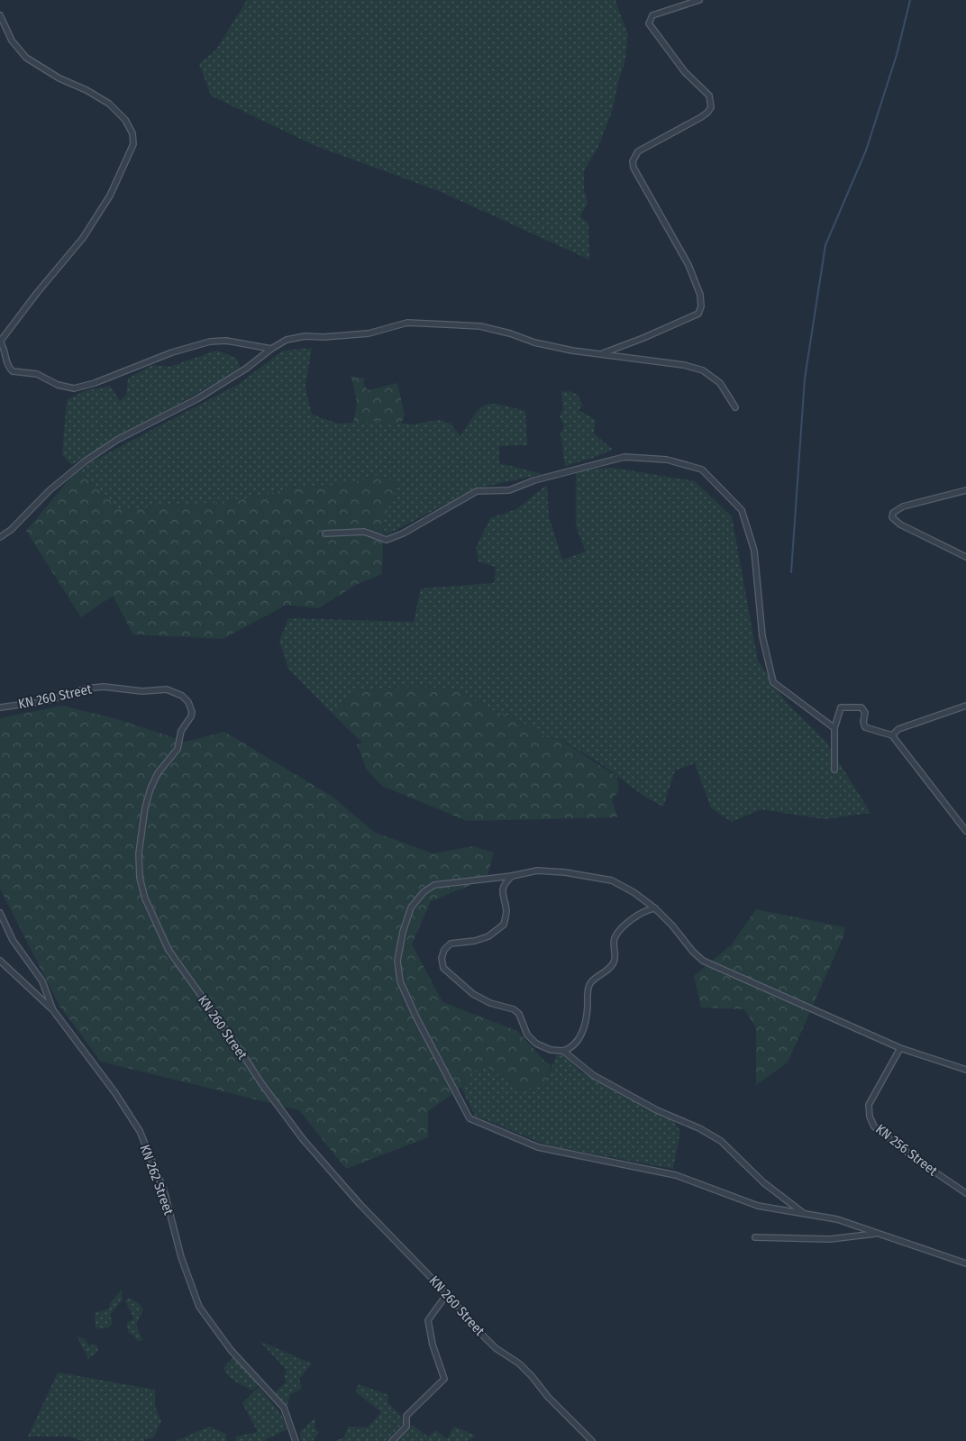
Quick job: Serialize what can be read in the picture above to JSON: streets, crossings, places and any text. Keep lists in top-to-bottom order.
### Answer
{
  "streets": {
    "street": ["KN 260 Street", "KN 256 Street", "KN 262 Street"]
  }
}
